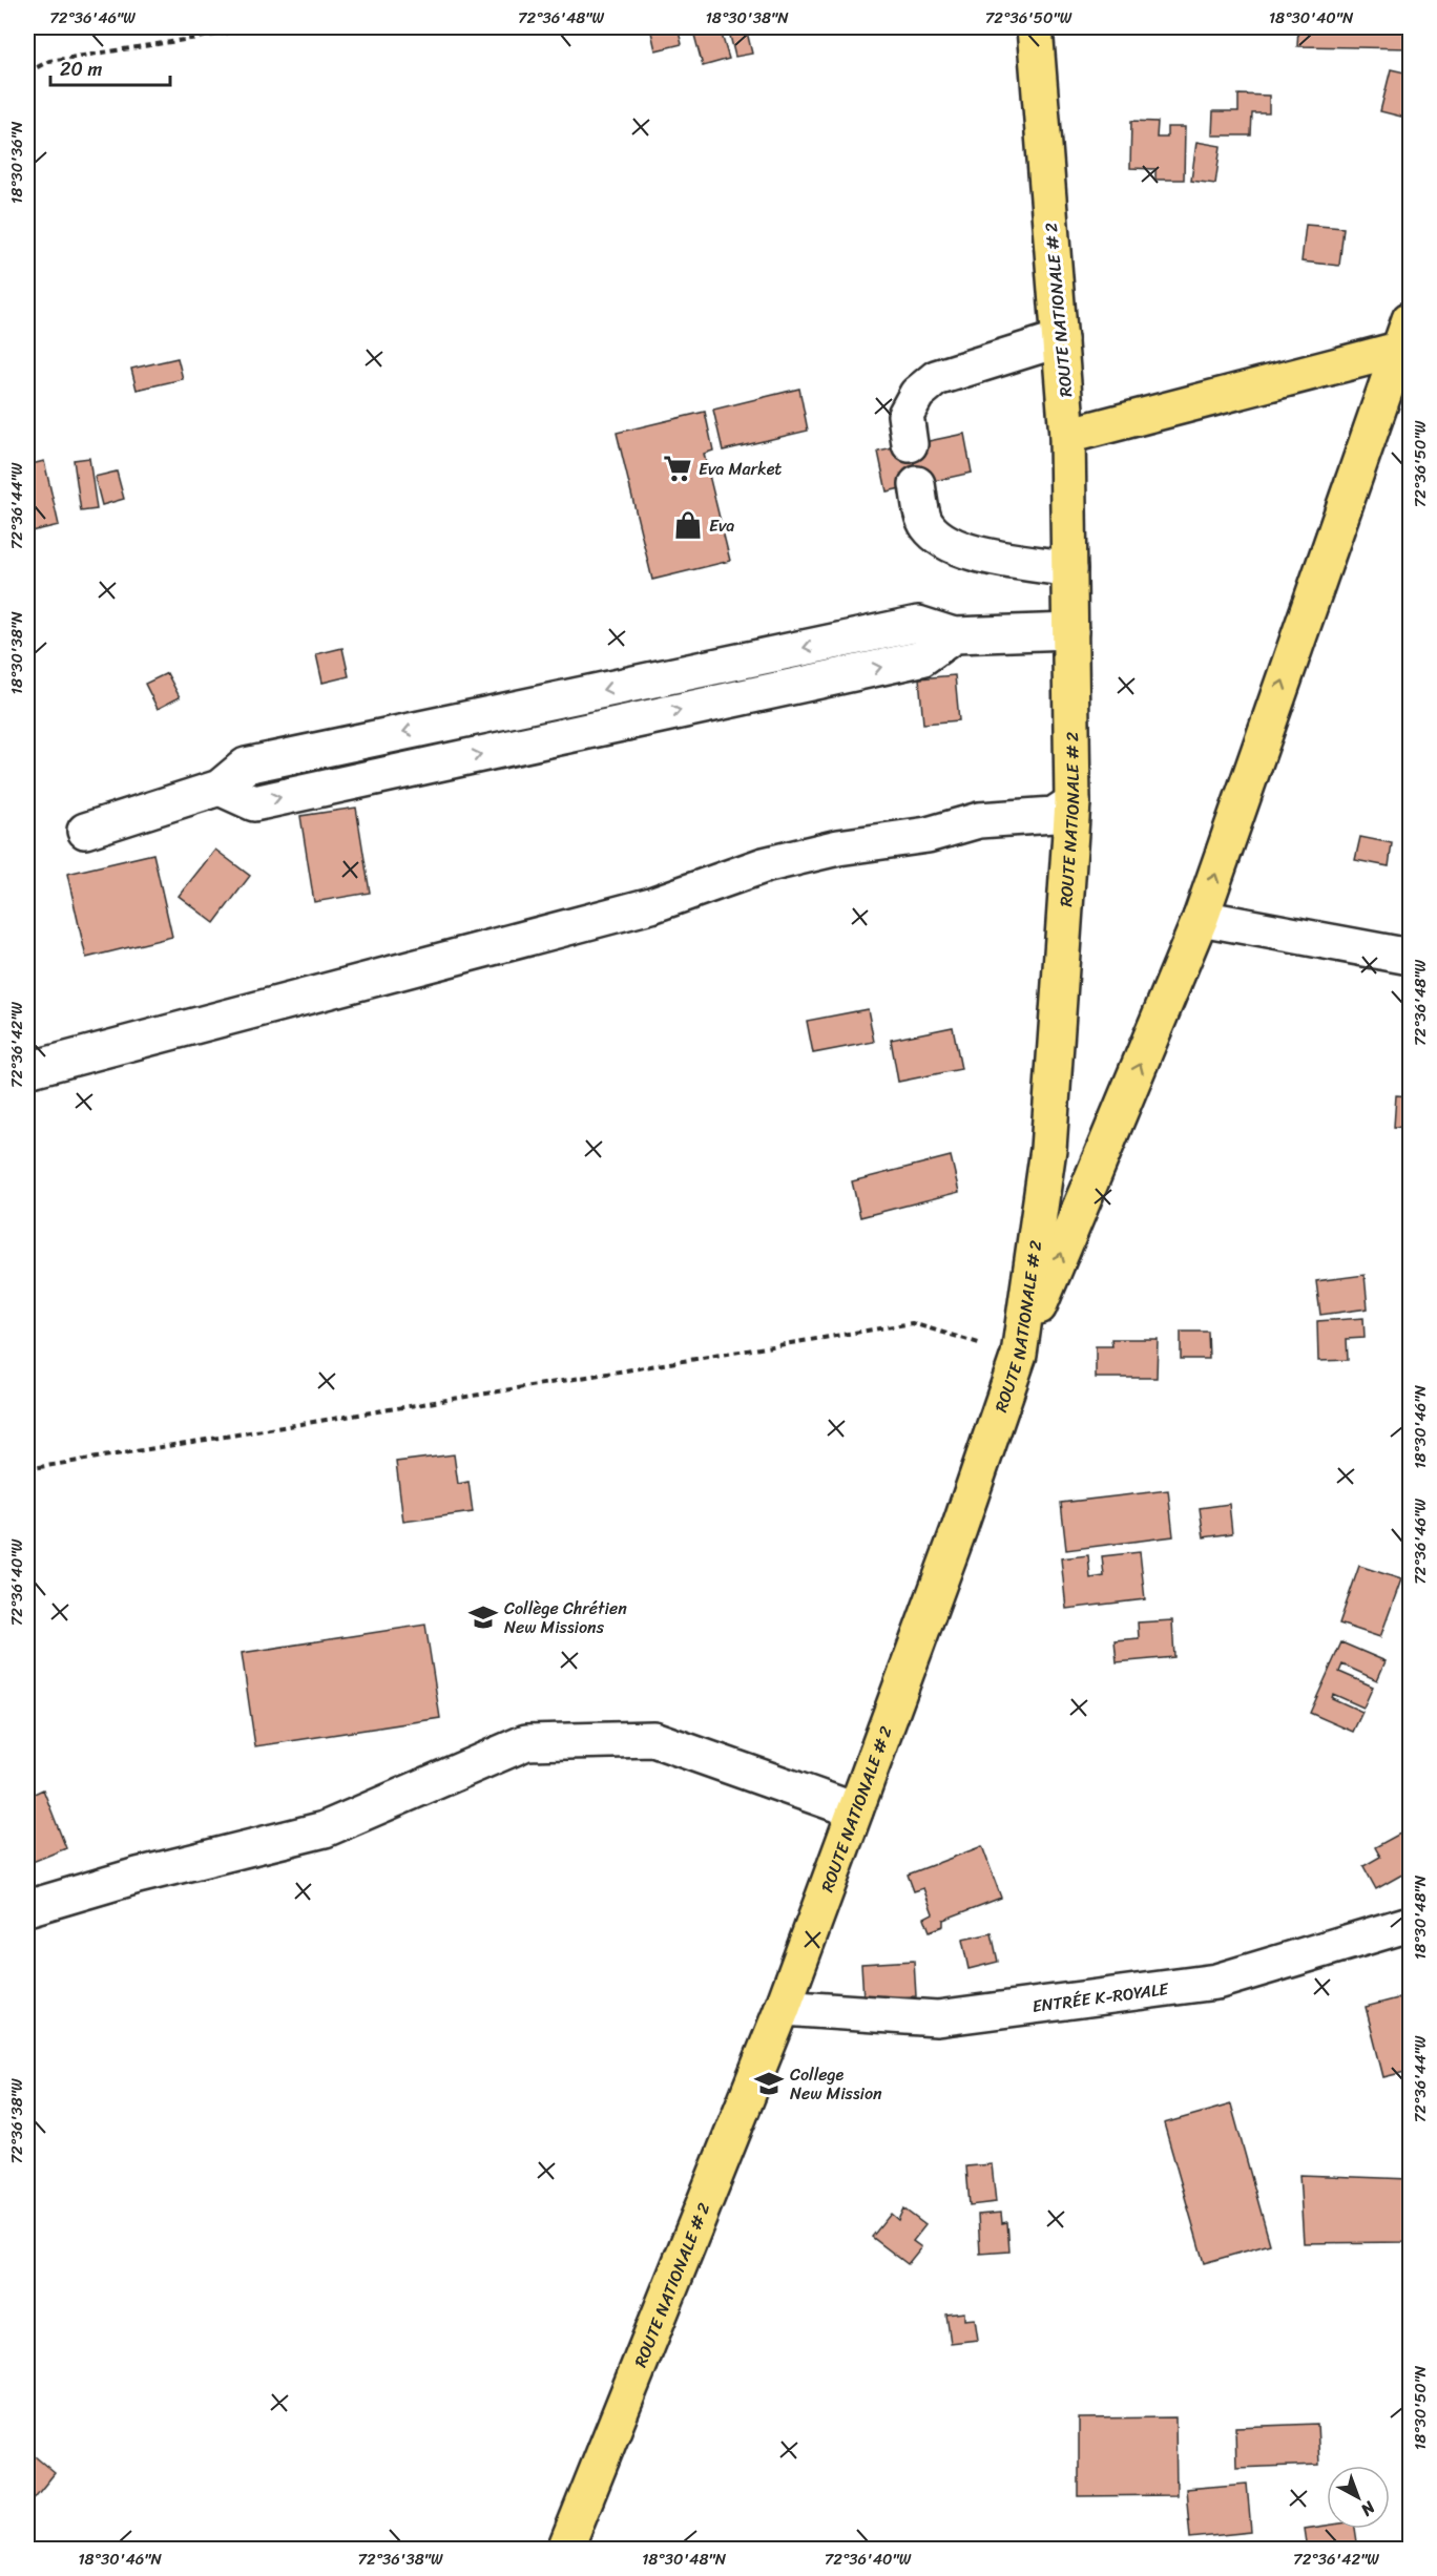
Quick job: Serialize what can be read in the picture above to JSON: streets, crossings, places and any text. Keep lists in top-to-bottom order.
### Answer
{
  "streets": {
    "main road": ["ROUTE NATIONALE # 2"],
    "street": ["ENTRÉE K-ROYALE"]
  },
  "crossings": [
    ["ROUTE NATIONALE # 2", "ENTRÉE K-ROYALE"]
  ],
  "places": {
    "supermarket": ["Eva Market"],
    "shop": ["Eva"],
    "school or university": ["Collège Chrétien New Missions", "College New Mission"]
  },
  "scale_bar": "20 m",
  "north": "bottom right",
  "coordinates": [
    "72°36'46\"W",
    "72°36'48\"W",
    "18°30'38\"N",
    "72°36'50\"W",
    "18°30'40\"N",
    "18°30'36\"N",
    "72°36'44\"W",
    "72°36'42\"W",
    "18°30'46\"N",
    "72°36'40\"W",
    "18°30'48\"N",
    "72°36'38\"W",
    "18°30'50\"N"
  ]
}
